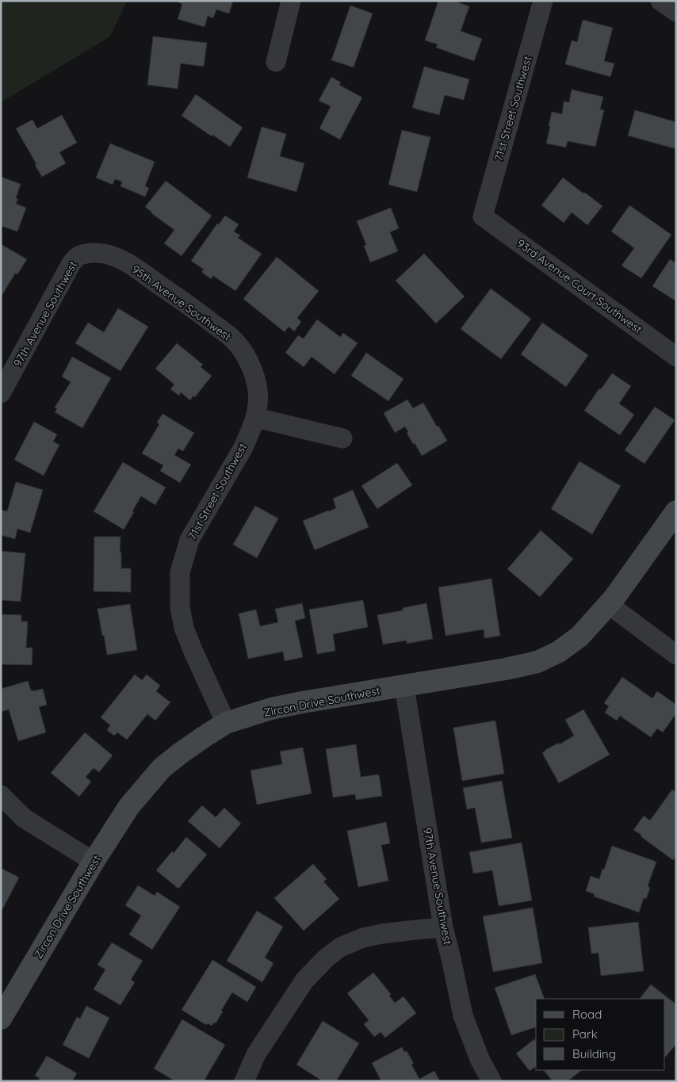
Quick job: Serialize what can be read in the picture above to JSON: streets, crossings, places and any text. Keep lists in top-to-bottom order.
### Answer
{
  "streets": {
    "street": [
      "71st Street Southwest",
      "93rd Avenue Court Southwest",
      "95th Avenue Southwest",
      "97th Avenue Southwest",
      "Zircon Drive Southwest"
    ]
  },
  "crossings": [
    ["71st Street Southwest", "93rd Avenue Court Southwest"],
    ["71st Street Southwest", "95th Avenue Southwest"],
    ["71st Street Southwest", "Zircon Drive Southwest"],
    ["95th Avenue Southwest", "97th Avenue Southwest"],
    ["97th Avenue Southwest", "Zircon Drive Southwest"]
  ],
  "legend": ["Road", "Park", "Building"]
}
